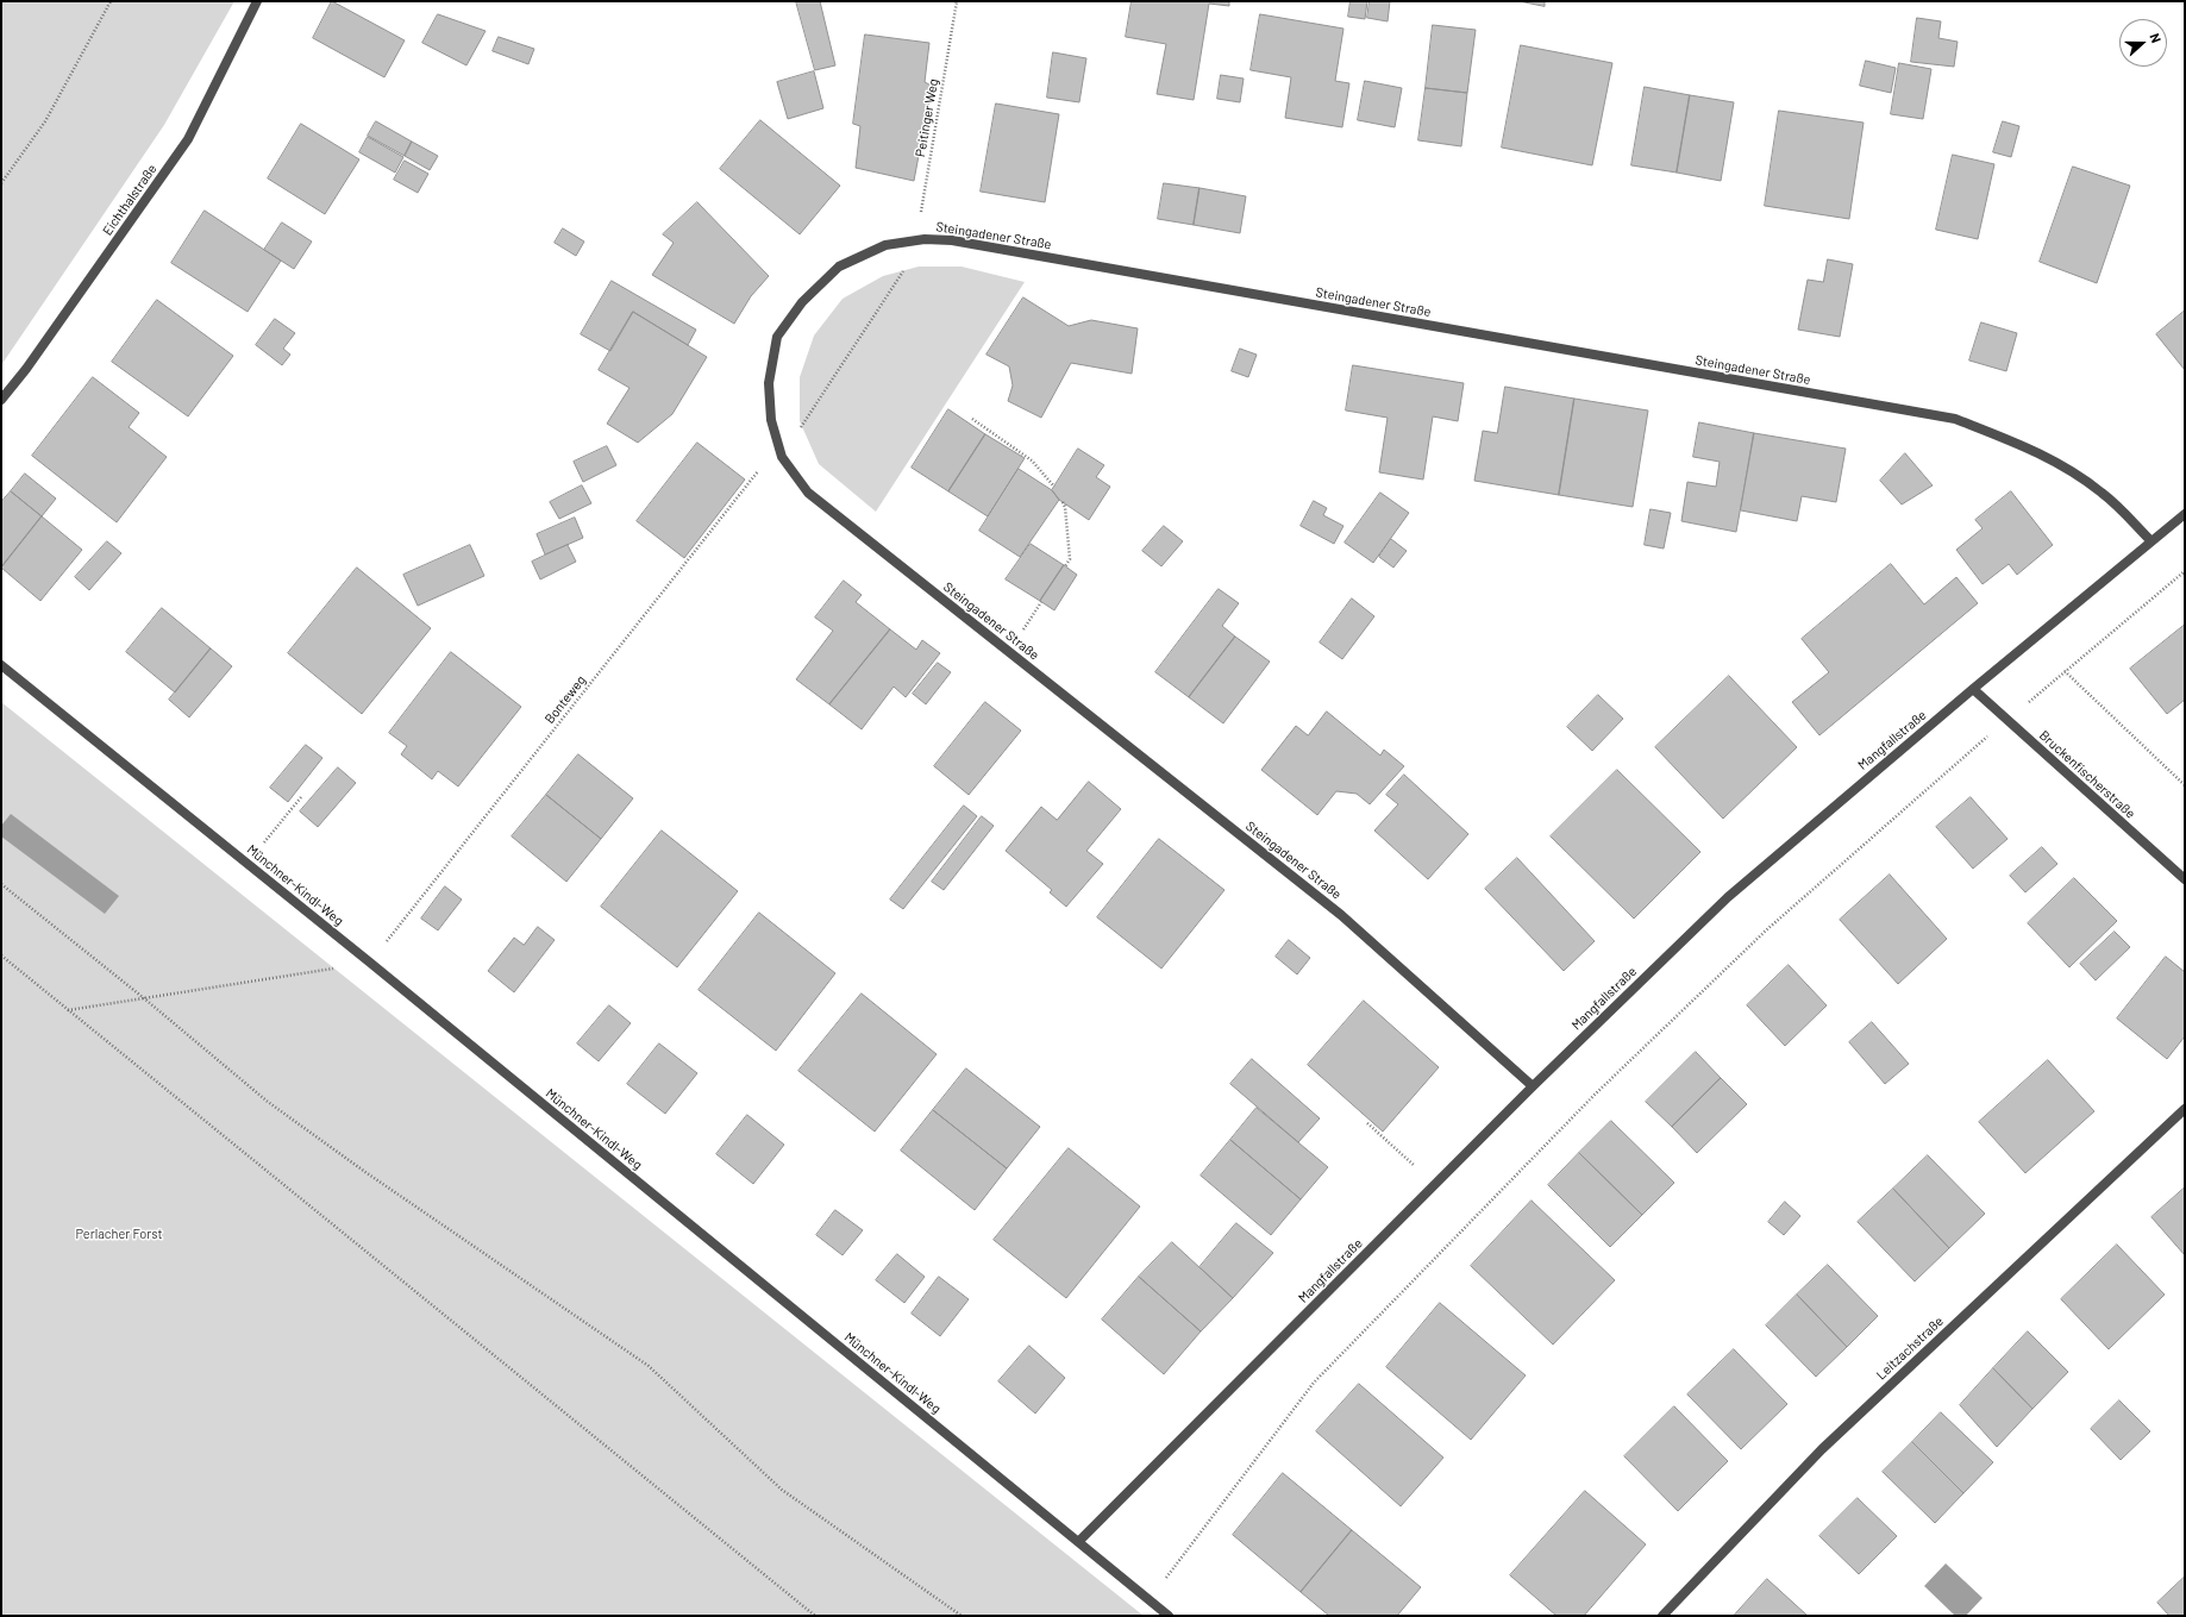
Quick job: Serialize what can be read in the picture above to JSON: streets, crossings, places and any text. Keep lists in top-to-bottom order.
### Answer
{
  "streets": {
    "street": [
      "Eichthalstraße",
      "Steingadener Straße",
      "Mangfallstraße",
      "Bruckenfischerstraße",
      "Münchner-Kindl-Weg",
      "Leitzachstraße"
    ],
    "path": ["Peitinger Weg", "Bonteweg"]
  },
  "crossings": [
    ["Peitinger Weg", "Steingadener Straße"],
    ["Steingadener Straße", "Bonteweg"],
    ["Steingadener Straße", "Mangfallstraße"],
    ["Bonteweg", "Münchner-Kindl-Weg"],
    ["Mangfallstraße", "Bruckenfischerstraße"],
    ["Mangfallstraße", "Münchner-Kindl-Weg"]
  ],
  "parks": ["Perlacher Forst"],
  "north": "right"
}
